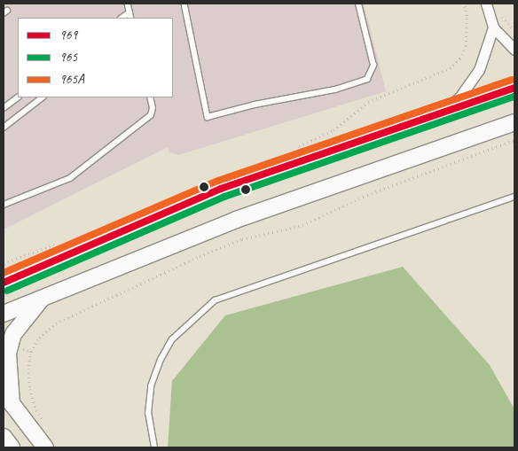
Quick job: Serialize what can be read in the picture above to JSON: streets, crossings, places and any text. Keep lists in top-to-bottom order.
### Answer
{
  "lines": ["transit line 965A", "transit line 969", "transit line 965"],
  "legend": ["969", "965", "965A"]
}
